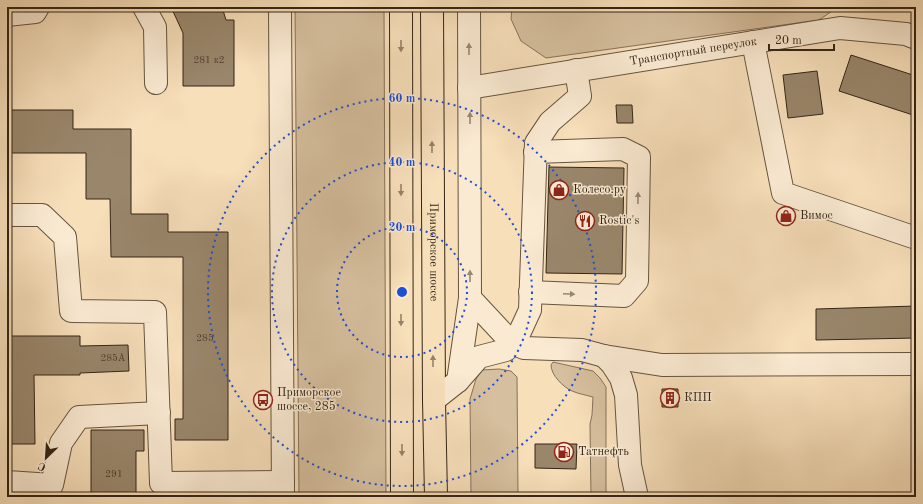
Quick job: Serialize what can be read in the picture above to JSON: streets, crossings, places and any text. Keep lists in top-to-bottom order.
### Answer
{
  "streets": {
    "highway": ["Приморское шоссе"],
    "street": ["Транспортный переулок"]
  },
  "places": {
    "shop": ["Колесо.ру", "Вимос"],
    "restaurant": ["Rostic's"],
    "building": ["КПП"],
    "bus stop": ["Приморское шоссе, 285"],
    "fuel station": ["Татнефть"]
  },
  "house_numbers": [
    "281 к2",
    "285",
    "285А",
    "291"
  ],
  "scale_bar": "20 m",
  "north": "bottom left",
  "rings": ["60 m", "40 m", "20 m"]
}
